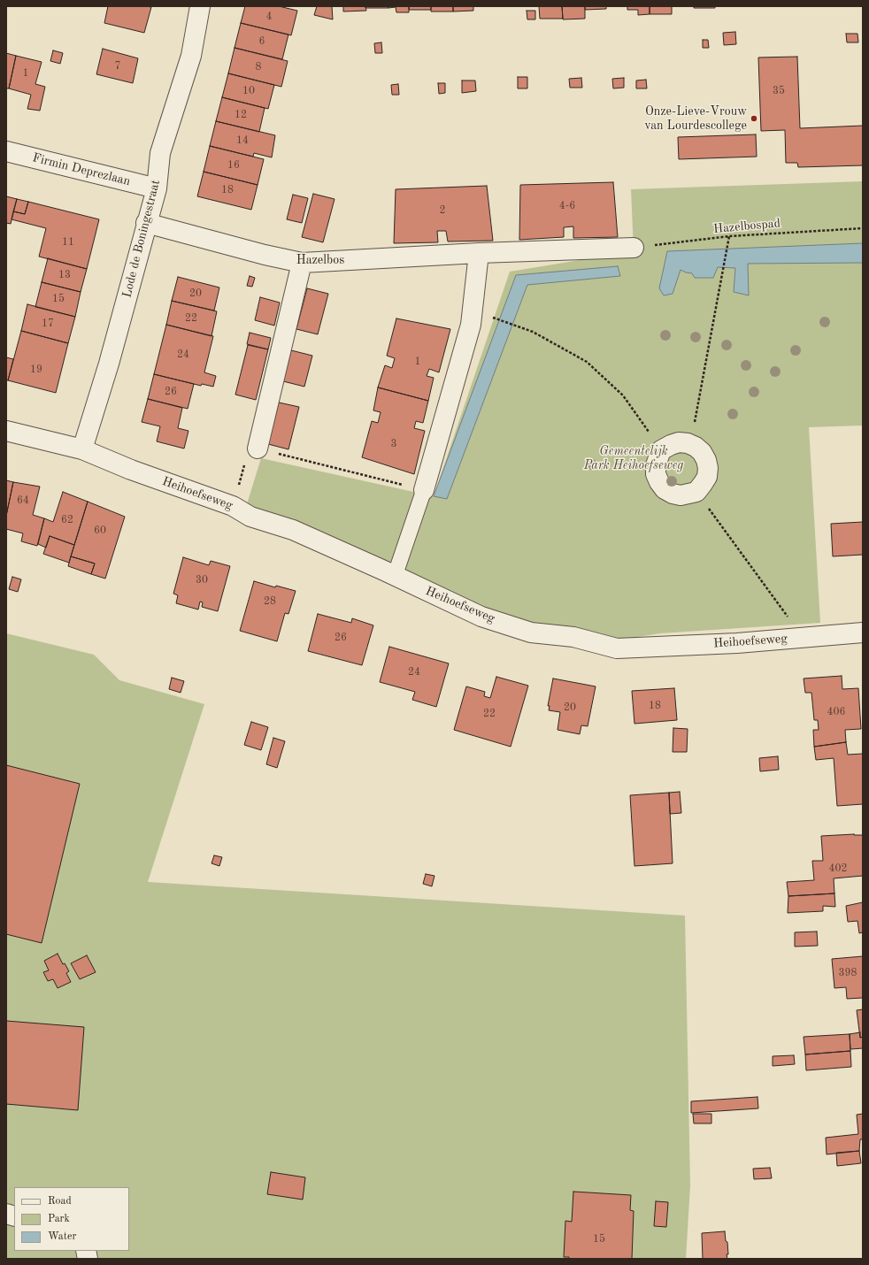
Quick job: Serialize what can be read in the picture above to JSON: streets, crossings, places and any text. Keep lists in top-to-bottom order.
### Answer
{
  "streets": {
    "street": [
      "Firmin Deprezlaan",
      "Lode de Boningestraat",
      "Hazelbos",
      "Heihoefseweg"
    ],
    "path": ["Hazelbospad"]
  },
  "crossings": [
    ["Firmin Deprezlaan", "Lode de Boningestraat"],
    ["Hazelbospad", "Hazelbos"],
    ["Lode de Boningestraat", "Hazelbos"],
    ["Lode de Boningestraat", "Heihoefseweg"]
  ],
  "parks": ["Gemeentelijk Park Heihoefseweg"],
  "places": ["Onze-Lieve-Vrouw van Lourdescollege"],
  "house_numbers": [
    "4",
    "6",
    "7",
    "8",
    "1",
    "10",
    "35",
    "12",
    "14",
    "16",
    "18",
    "4-6",
    "2",
    "11",
    "13",
    "20",
    "15",
    "22",
    "17",
    "24",
    "1",
    "19",
    "26",
    "3",
    "64",
    "62",
    "60",
    "30",
    "28",
    "26",
    "24",
    "18",
    "20",
    "406",
    "22",
    "402",
    "398",
    "15"
  ],
  "legend": ["Road", "Park", "Water"]
}
